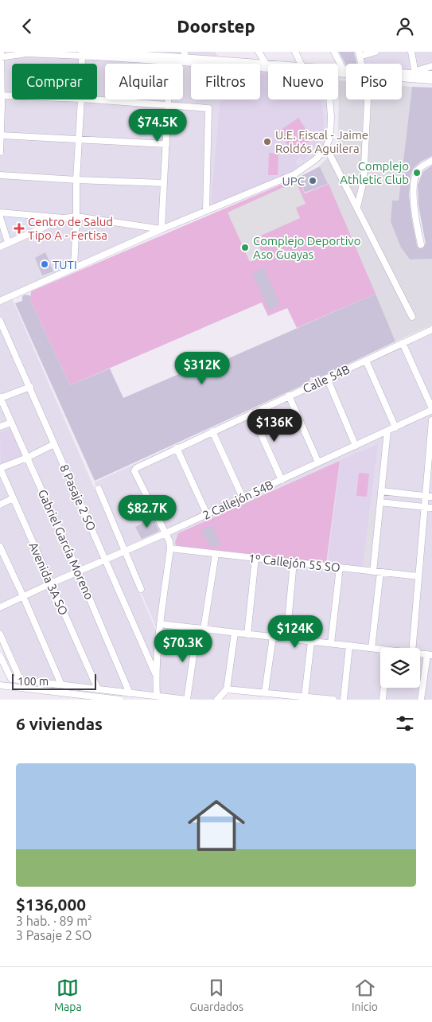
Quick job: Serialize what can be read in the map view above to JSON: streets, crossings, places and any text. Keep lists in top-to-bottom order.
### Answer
{
  "streets": {
    "street": [
      "Calle 54B",
      "8 Pasaje 2 SO",
      "2 Callejón 54B",
      "Gabriel García Moreno",
      "1º Callejón 55 SO",
      "Avenida 3A SO"
    ]
  },
  "crossings": [
    ["Calle 54B", "2 Callejón 54B"],
    ["8 Pasaje 2 SO", "2 Callejón 54B"],
    ["2 Callejón 54B", "Gabriel García Moreno"],
    ["2 Callejón 54B", "Avenida 3A SO"]
  ],
  "places": {
    "other": [
      "U.E. Fiscal - Jaime Roldós Aguilera",
      "Complejo Athletic Club",
      "UPC",
      "Complejo Deportivo Aso Guayas",
      "TUTI"
    ],
    "health": ["Centro de Salud Tipo A - Fertisa"]
  },
  "scale_bar": "100 m",
  "page": {
    "header": "Doorstep",
    "chip": [
      "Comprar",
      "Alquilar",
      "Filtros",
      "Nuevo",
      "Piso"
    ],
    "price": [
      "$74.5K",
      "$312K",
      "$136K",
      "$82.7K",
      "$124K",
      "$70.3K"
    ],
    "scale": "100 m",
    "heading": "6 viviendas",
    "list": [
      {
        "name": "$136,000",
        "note": "3 hab. · 89 m² · 3 Pasaje 2 SO"
      }
    ],
    "tabs": ["Mapa", "Guardados", "Inicio"]
  }
}
